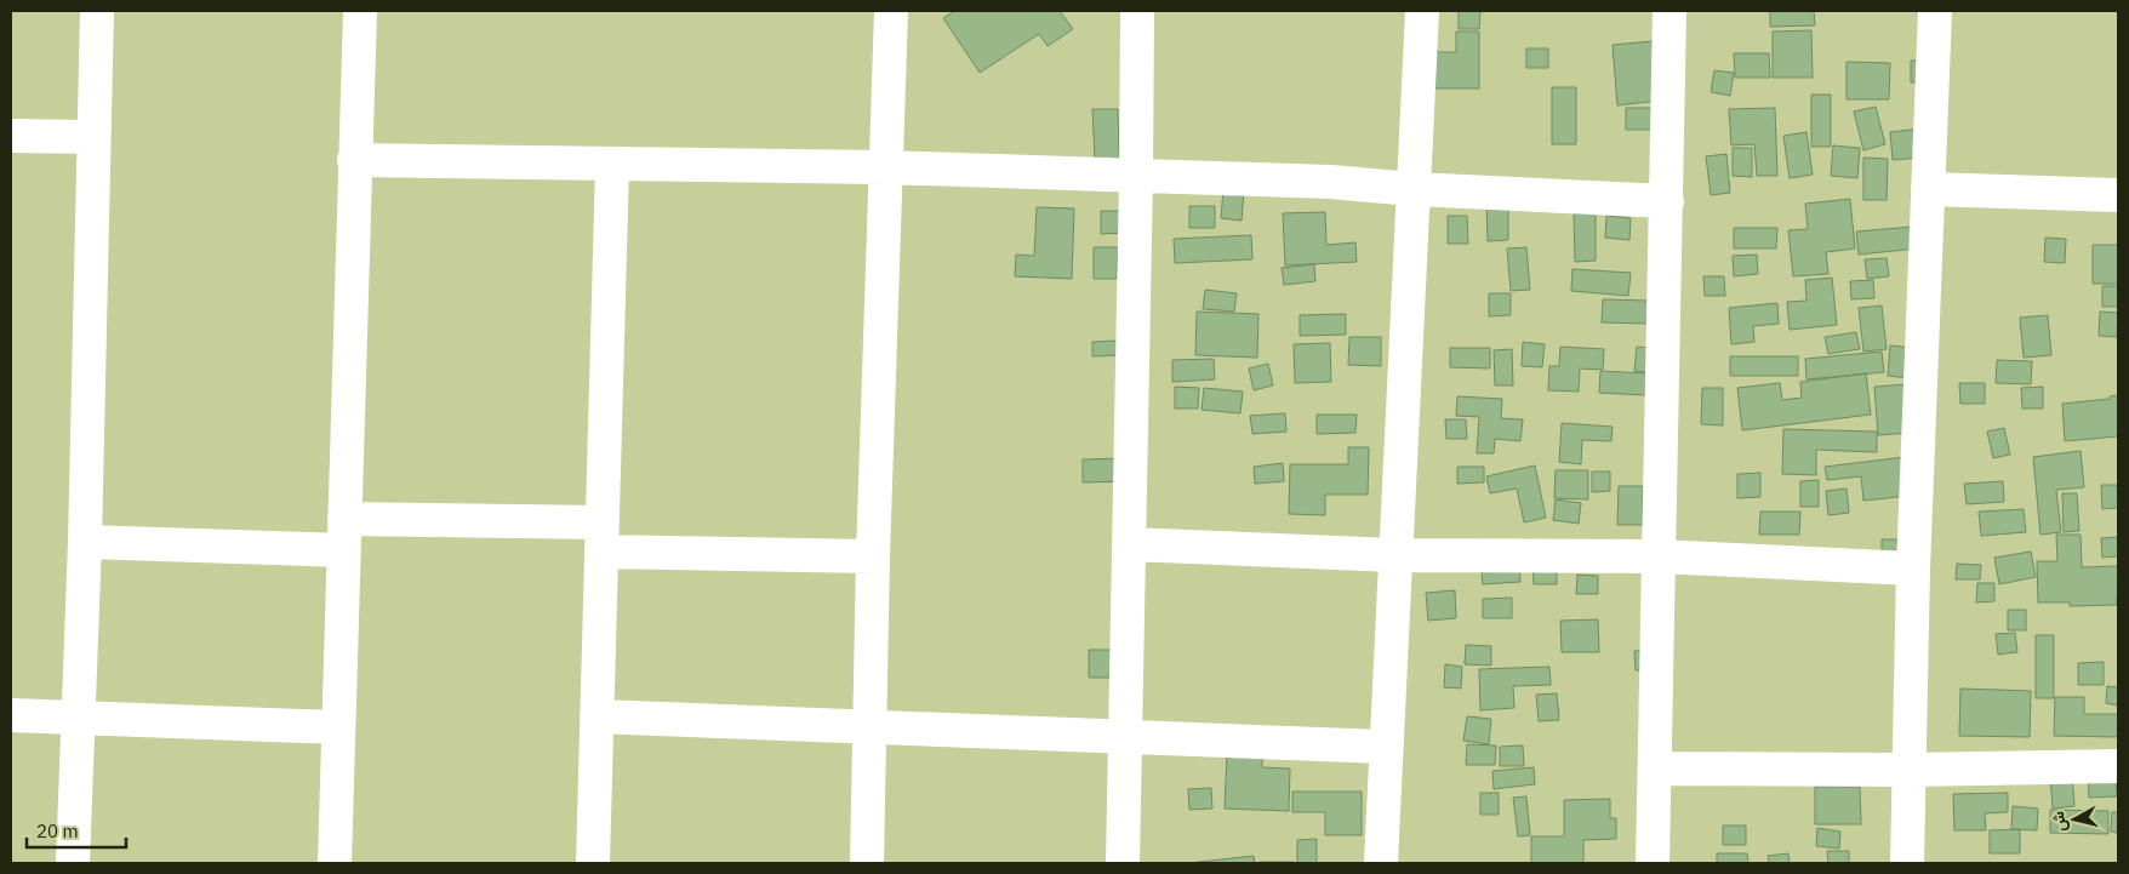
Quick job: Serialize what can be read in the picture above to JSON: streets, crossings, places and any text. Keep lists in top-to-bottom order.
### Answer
{
  "scale_bar": "20 m",
  "north": "left"
}
